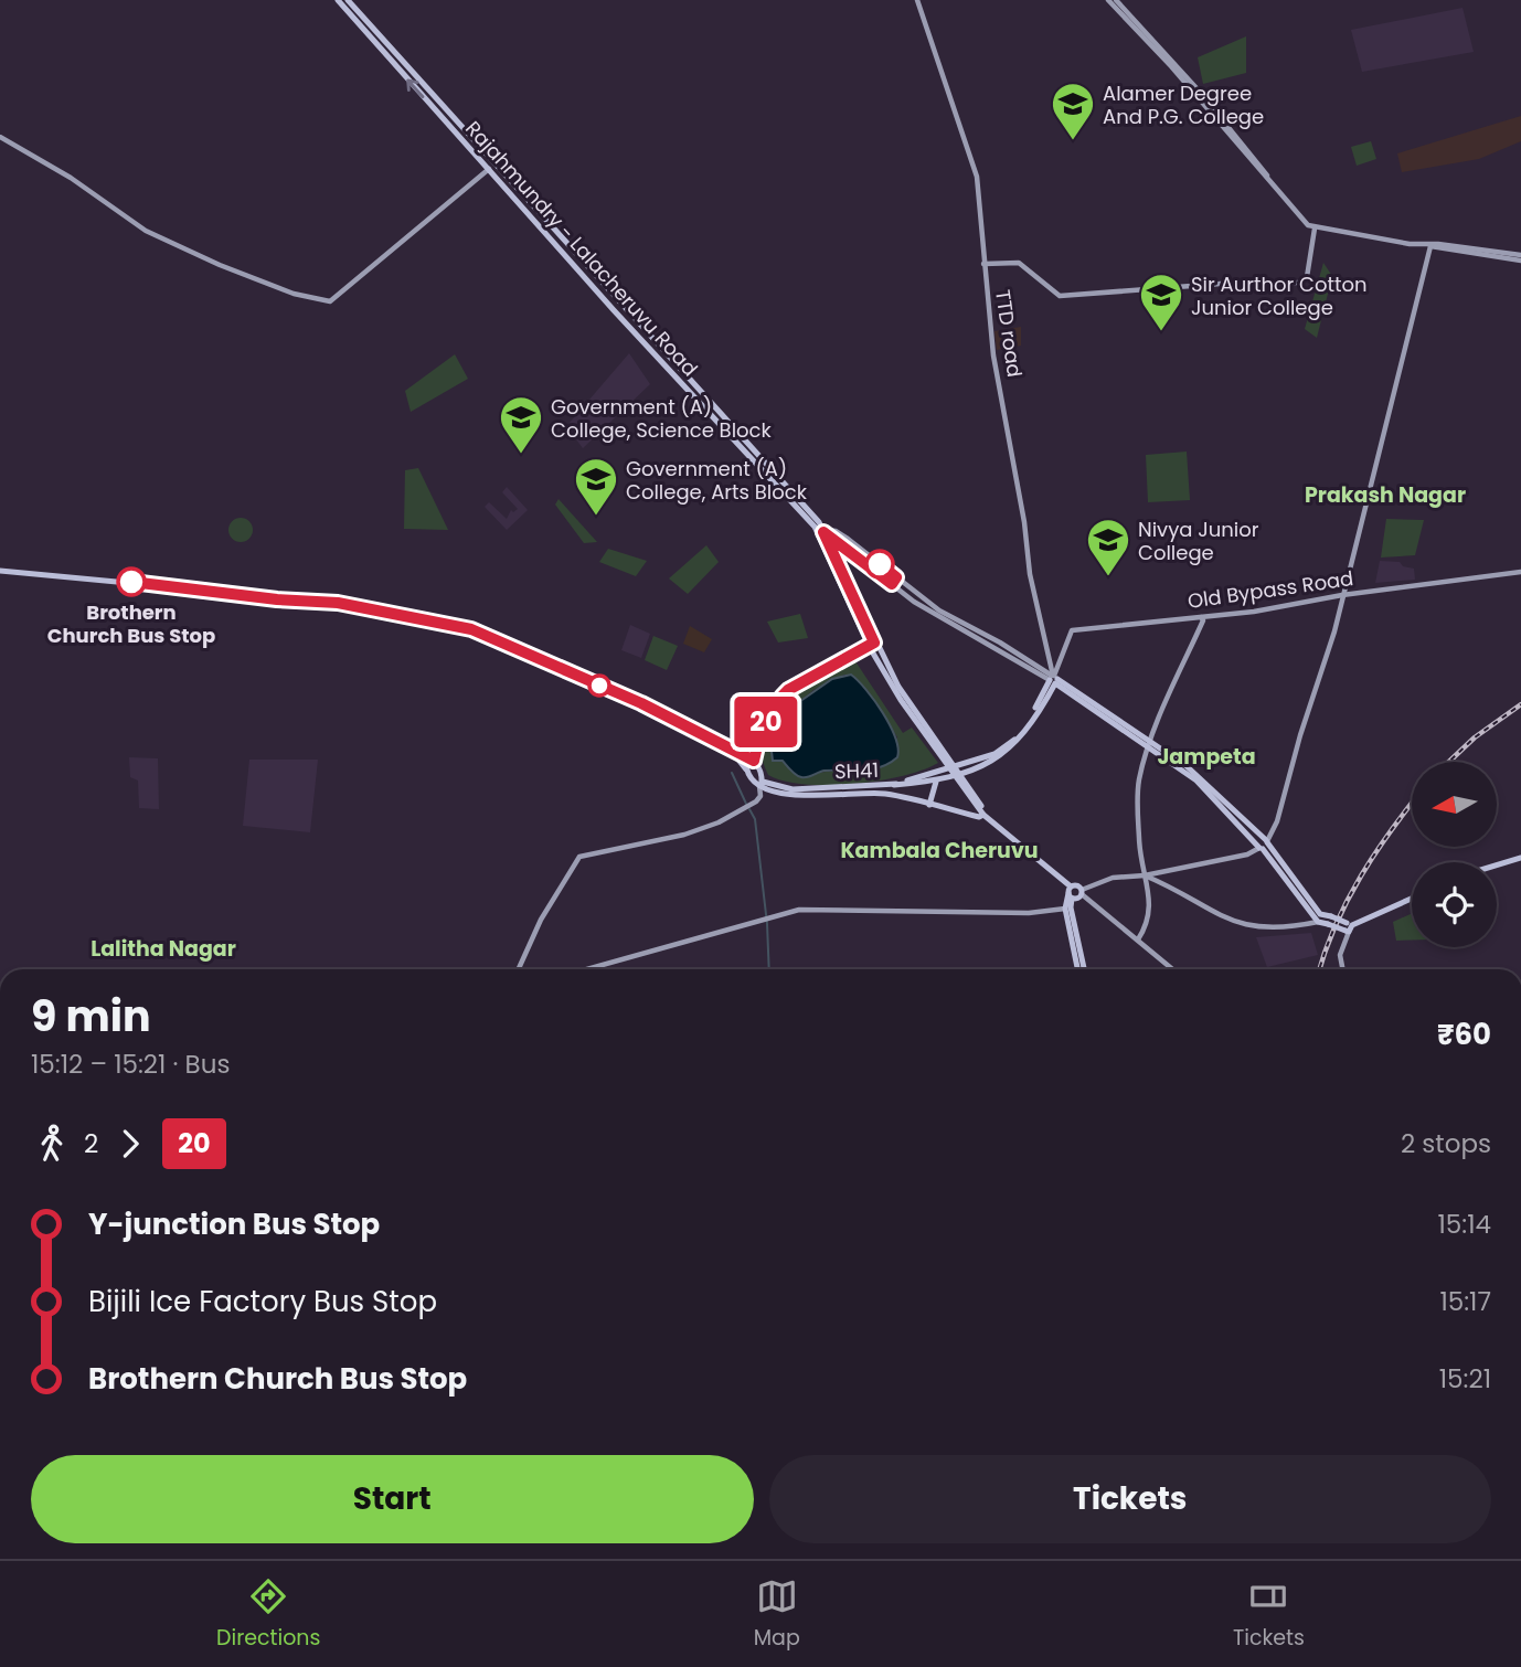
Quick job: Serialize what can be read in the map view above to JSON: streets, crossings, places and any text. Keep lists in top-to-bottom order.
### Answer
{
  "streets": {
    "main road": ["Rajahmundry - Lalacheruvu Road", "SH41"],
    "street": ["TTD road", "Old Bypass Road"]
  },
  "crossings": [
    ["Rajahmundry - Lalacheruvu Road", "SH41"],
    ["TTD road", "Old Bypass Road"]
  ],
  "districts": [
    "Prakash Nagar",
    "Jampeta",
    "Kambala Cheruvu",
    "Lalitha Nagar"
  ],
  "places": {
    "school or university": [
      "Alamer Degree And P.G. College",
      "Sir Aurthor Cotton Junior College",
      "Government (A) College, Science Block",
      "Government (A) College, Arts Block",
      "Nivya Junior College"
    ],
    "other": ["Brothern Church Bus Stop"]
  },
  "lines": ["bus line 20"],
  "north": "left",
  "page": {
    "on_map": "20",
    "heading": ["9 min", "15:12 – 15:21 · Bus", "₹60"],
    "legs": ["2", "20", "2 stops"],
    "list": [
      {
        "name": "Y-junction Bus Stop",
        "value": "15:14"
      },
      {
        "name": "Bijili Ice Factory Bus Stop",
        "value": "15:17"
      },
      {
        "name": "Brothern Church Bus Stop",
        "value": "15:21"
      }
    ],
    "buttons": ["Start", "Tickets"],
    "tabs": ["Directions", "Map", "Tickets"]
  }
}
